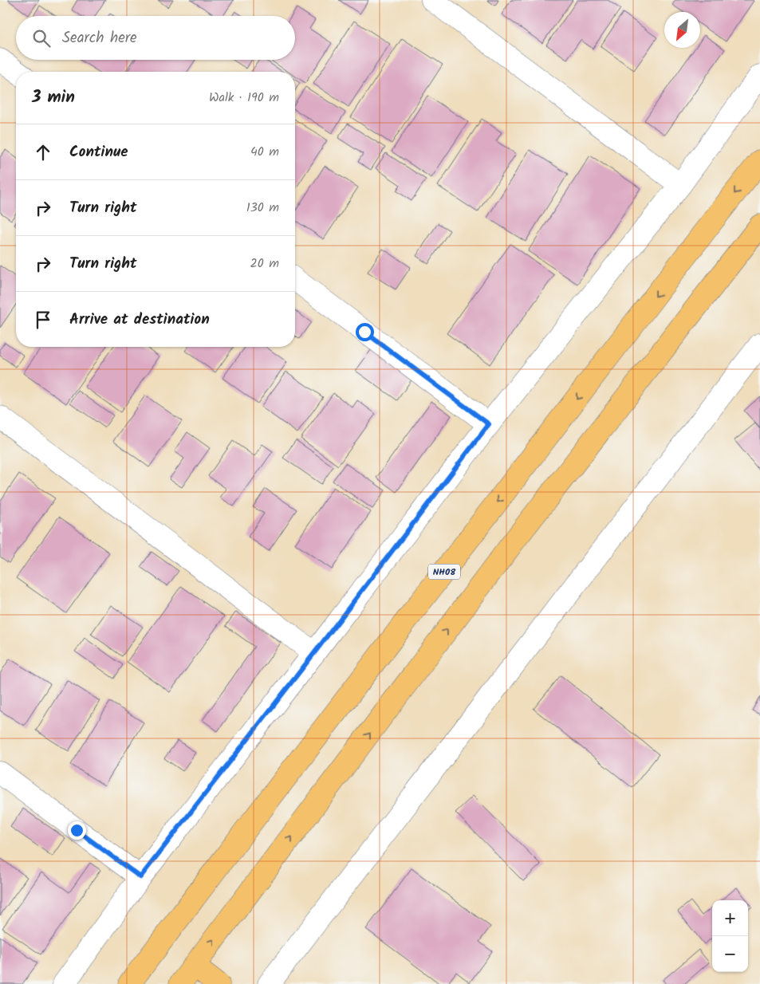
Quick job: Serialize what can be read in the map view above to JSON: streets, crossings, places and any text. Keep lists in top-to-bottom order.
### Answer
{
  "streets": {
    "highway": ["NH08"]
  },
  "north": "bottom left",
  "page": {
    "search": "Search here",
    "heading": ["3 min", "Walk · 190 m"],
    "list": [
      ["Continue", "40 m"],
      ["Turn right", "130 m"],
      ["Turn right", "20 m"],
      "Arrive at destination"
    ],
    "map_buttons": ["+", "−"]
  }
}
